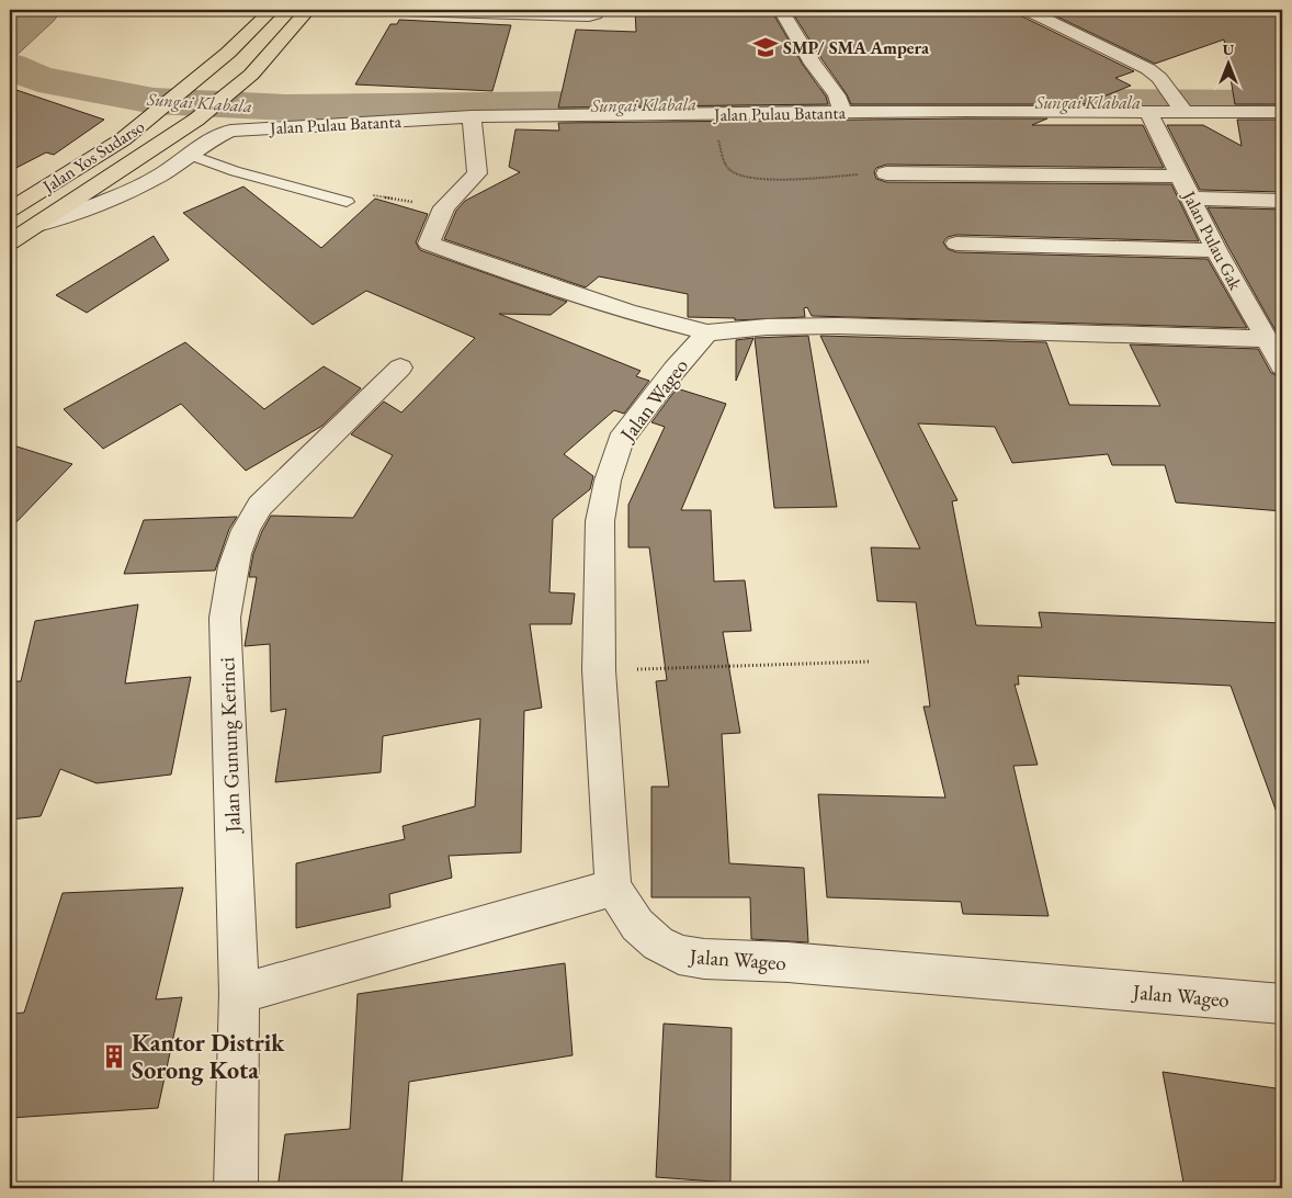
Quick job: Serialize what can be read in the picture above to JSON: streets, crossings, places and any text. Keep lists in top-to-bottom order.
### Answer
{
  "streets": {
    "highway": ["Jalan Yos Sudarso"],
    "street": [
      "Jalan Pulau Batanta",
      "Jalan Pulau Gak",
      "Jalan Wageo",
      "Jalan Gunung Kerinci"
    ]
  },
  "crossings": [
    ["Jalan Pulau Batanta", "Jalan Yos Sudarso"],
    ["Jalan Pulau Batanta", "Jalan Pulau Gak"]
  ],
  "water": ["Sungai Klabala"],
  "places": {
    "school or university": ["SMP/ SMA Ampera"],
    "building": ["Kantor Distrik Sorong Kota"]
  },
  "north": "top"
}
